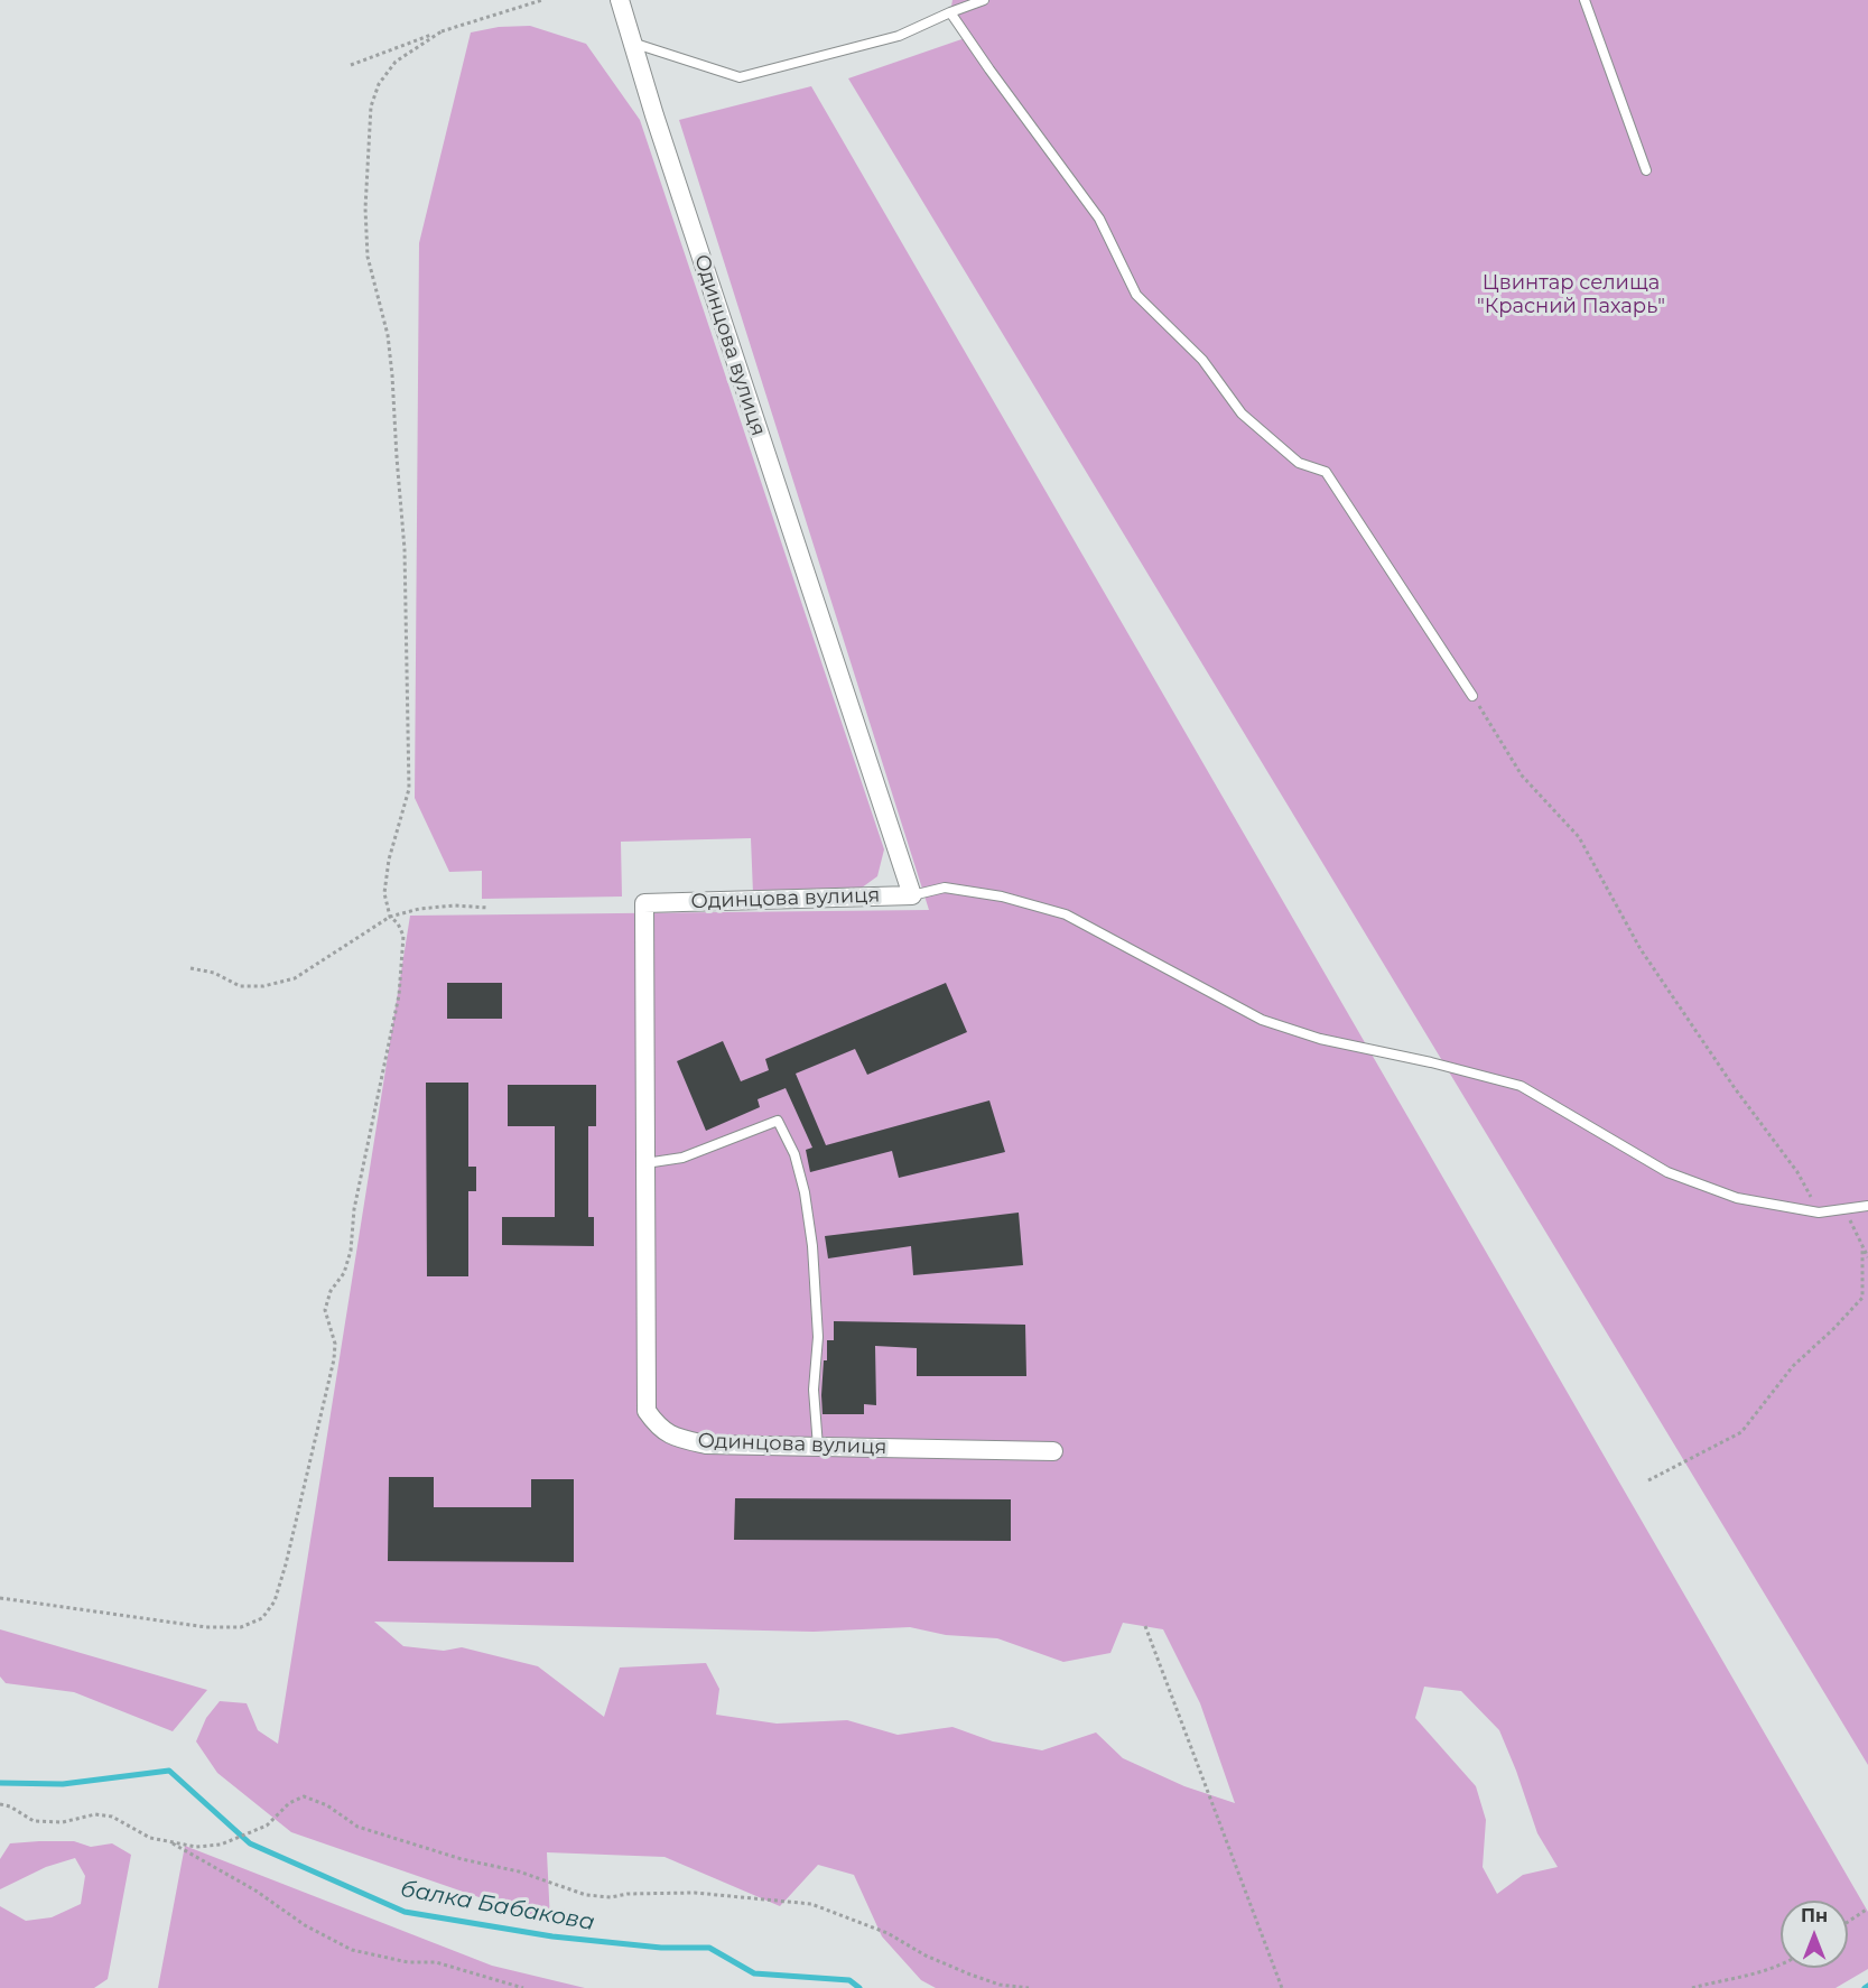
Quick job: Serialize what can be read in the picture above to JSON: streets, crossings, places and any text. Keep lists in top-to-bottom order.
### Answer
{
  "streets": {
    "street": ["Одинцова вулиця"]
  },
  "water": ["балка Бабакова"],
  "parks": ["Цвинтар селища \"Красний Пахарь\""],
  "north": "top"
}
